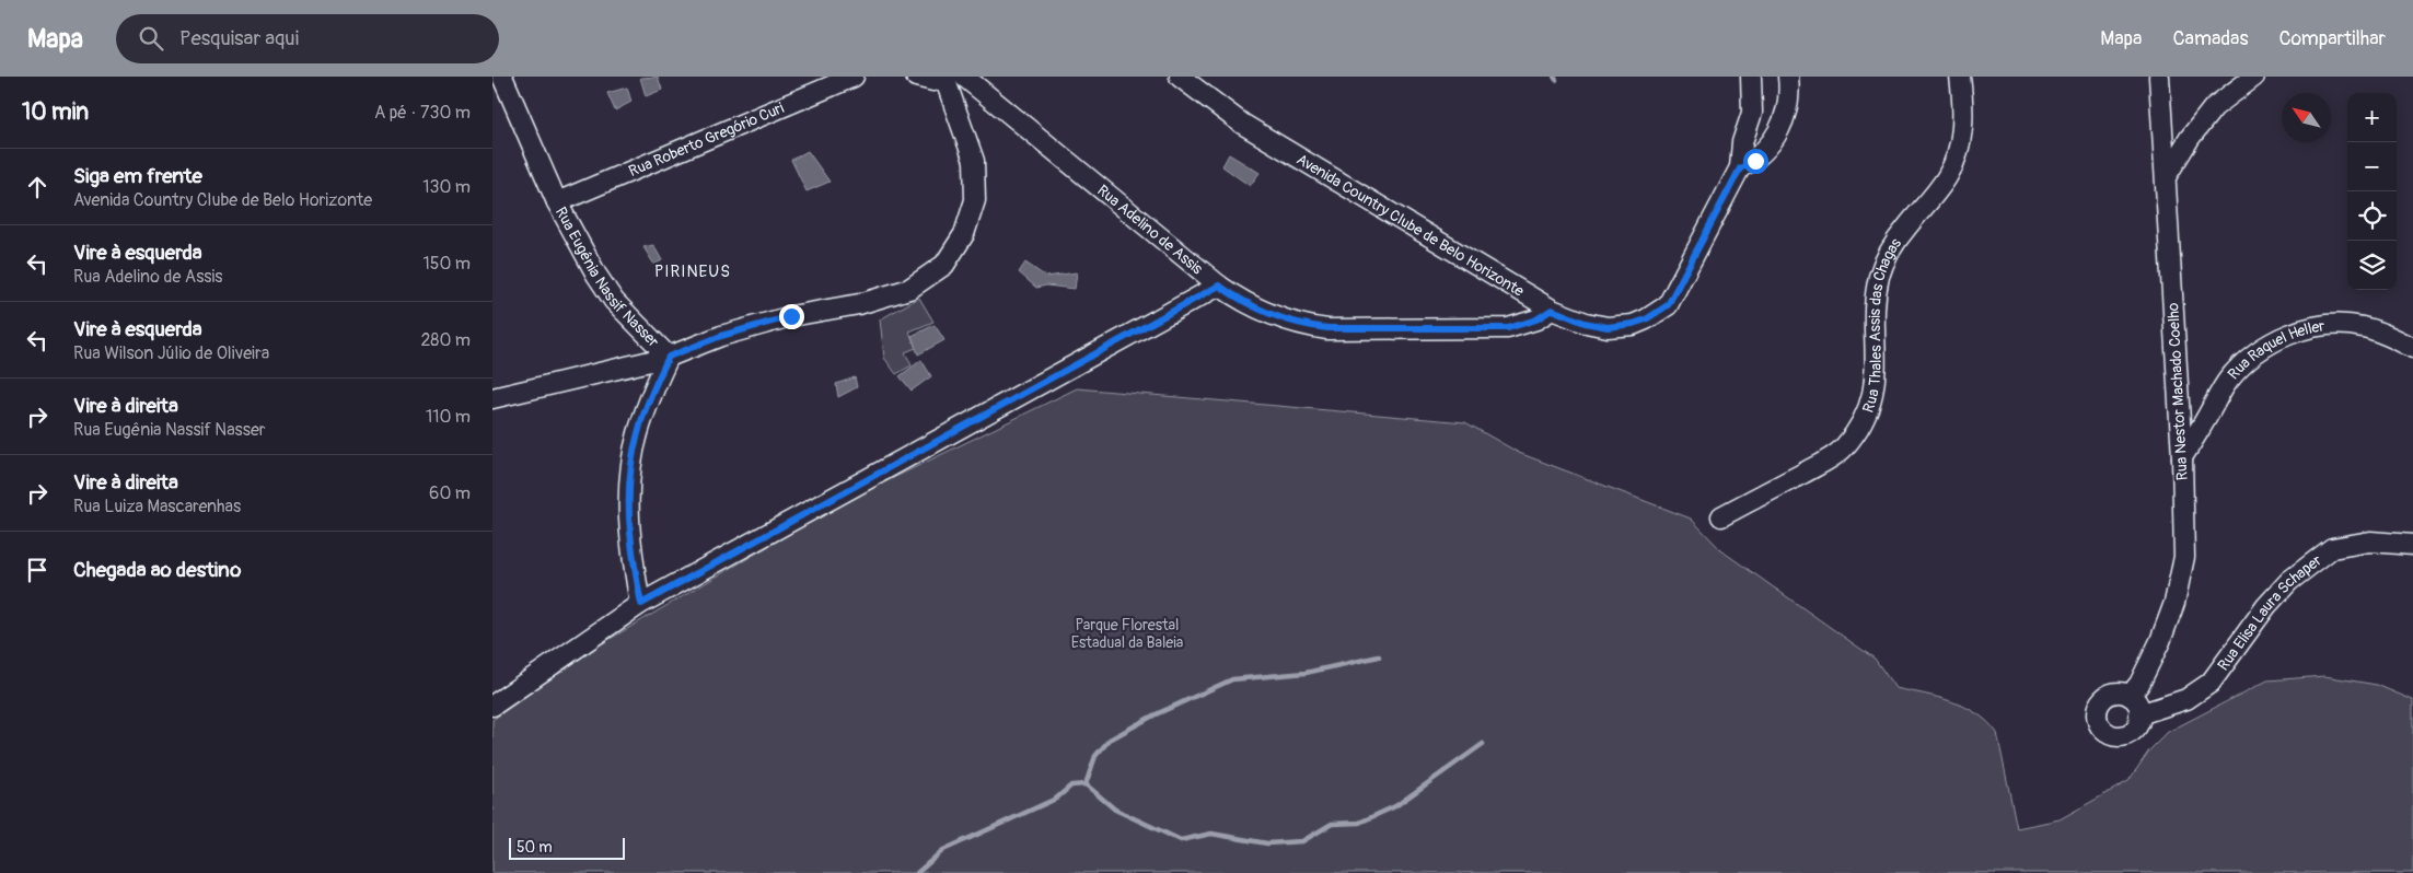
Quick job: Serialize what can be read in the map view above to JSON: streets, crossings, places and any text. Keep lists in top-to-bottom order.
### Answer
{
  "streets": {
    "street": [
      "Rua Roberto Gregório Curi",
      "Avenida Country Clube de Belo Horizonte",
      "Rua Adelino de Assis",
      "Rua Eugênia Nassif Nasser",
      "Rua Thales Assis das Chagas",
      "Rua Raquel Heller",
      "Rua Nestor Machado Coelho",
      "Rua Elisa Laura Schaper"
    ]
  },
  "crossings": [
    ["Rua Roberto Gregório Curi", "Rua Eugênia Nassif Nasser"],
    ["Avenida Country Clube de Belo Horizonte", "Rua Adelino de Assis"],
    ["Rua Raquel Heller", "Rua Nestor Machado Coelho"],
    ["Rua Nestor Machado Coelho", "Rua Elisa Laura Schaper"]
  ],
  "districts": ["PIRINEUS"],
  "parks": ["Parque Florestal Estadual da Baleia"],
  "scale_bar": "50 m",
  "north": "top left",
  "page": {
    "header": "Mapa",
    "search": "Pesquisar aqui",
    "nav": ["Mapa", "Camadas", "Compartilhar"],
    "heading": ["10 min", "A pé · 730 m"],
    "map_buttons": ["+", "−"],
    "list": [
      ["Siga em frente", "Avenida Country Clube de Belo Horizonte", "130 m"],
      ["Vire à esquerda", "Rua Adelino de Assis", "150 m"],
      ["Vire à esquerda", "Rua Wilson Júlio de Oliveira", "280 m"],
      ["Vire à direita", "Rua Eugênia Nassif Nasser", "110 m"],
      ["Vire à direita", "Rua Luiza Mascarenhas", "60 m"],
      "Chegada ao destino"
    ],
    "scale": "50 m"
  }
}
